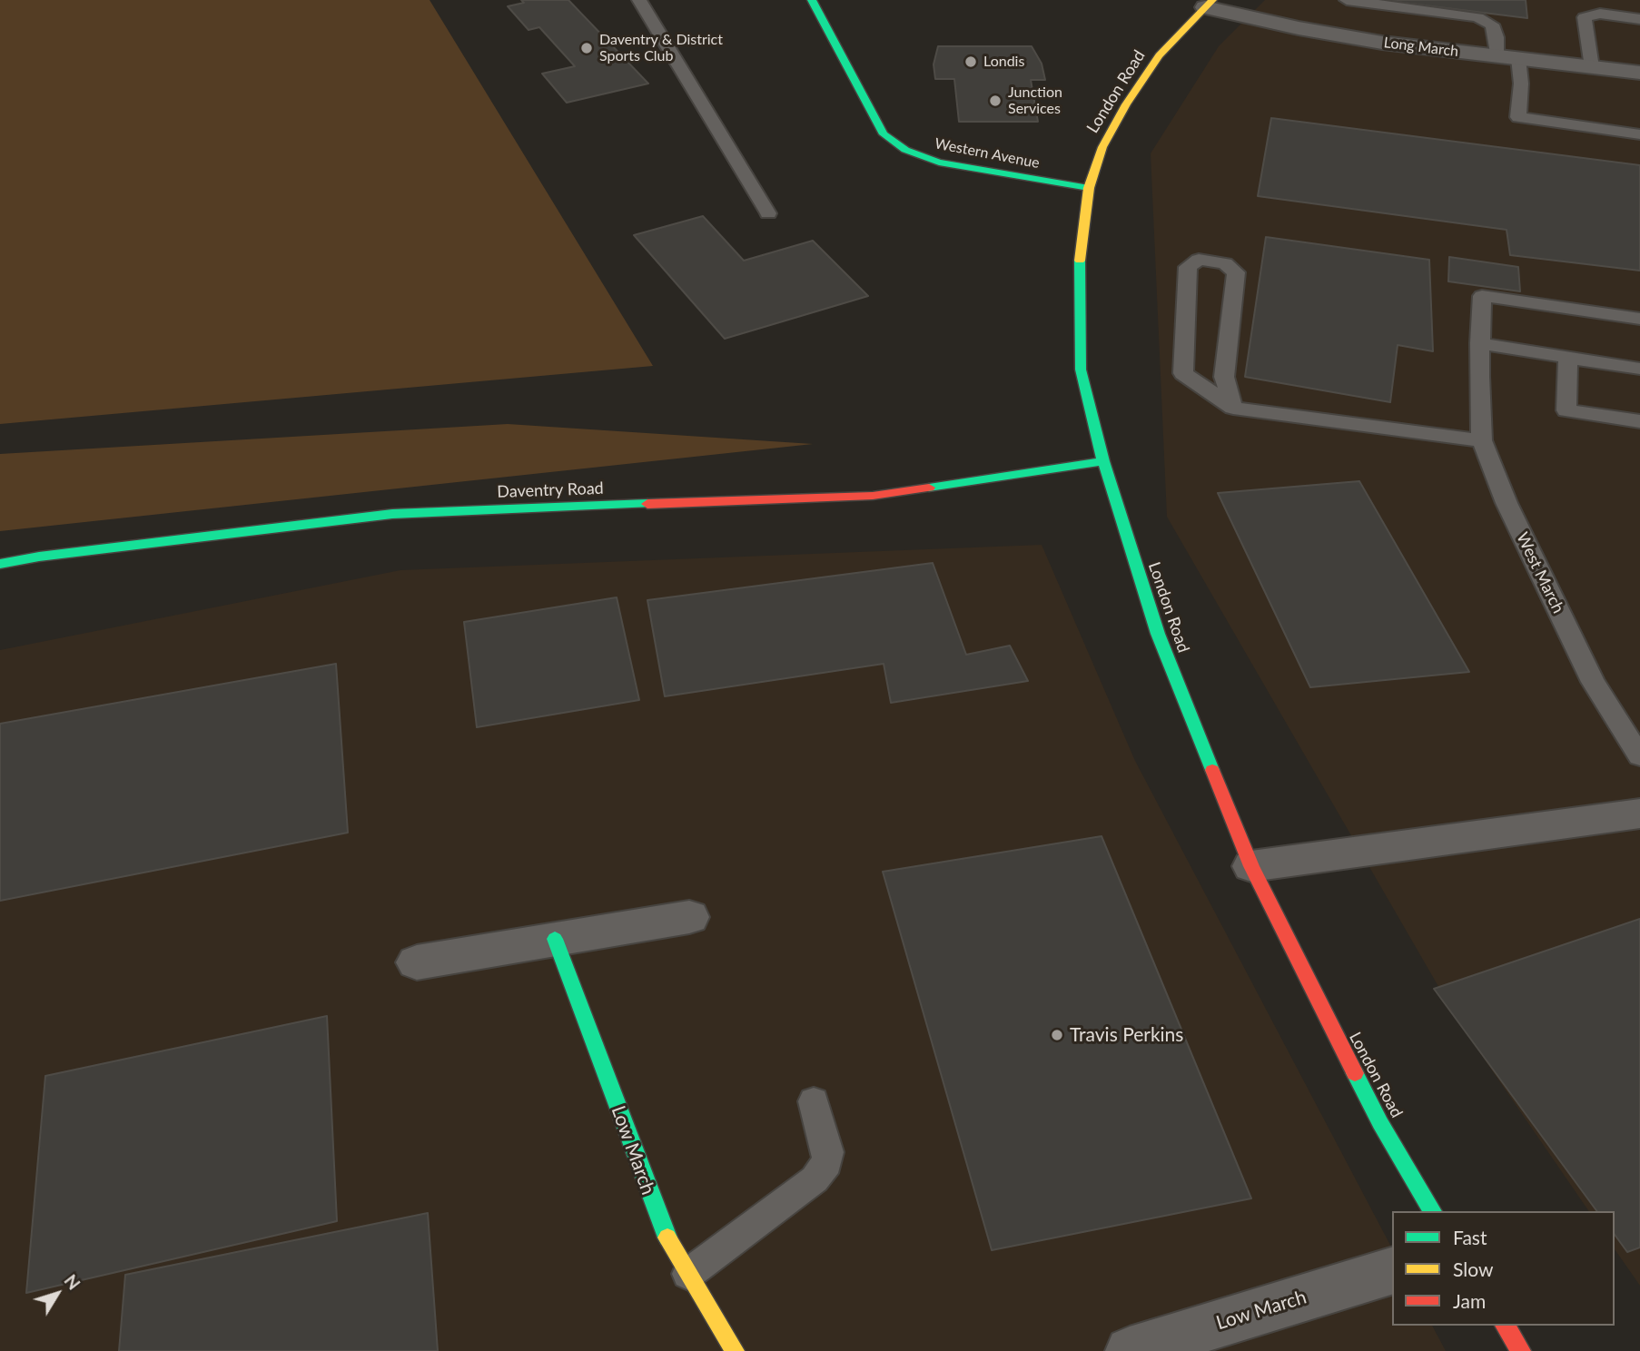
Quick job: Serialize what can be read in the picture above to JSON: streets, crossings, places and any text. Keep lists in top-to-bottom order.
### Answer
{
  "streets": {
    "street": [
      "Long March",
      "London Road",
      "Western Avenue",
      "Daventry Road",
      "Low March"
    ],
    "lane": ["West March"]
  },
  "crossings": [
    ["Long March", "London Road"],
    ["London Road", "Western Avenue"],
    ["London Road", "Daventry Road"]
  ],
  "places": [
    "Daventry & District Sports Club",
    "Londis",
    "Junction Services",
    "Travis Perkins"
  ],
  "legend": ["Fast", "Slow", "Jam"],
  "north": "top right"
}
